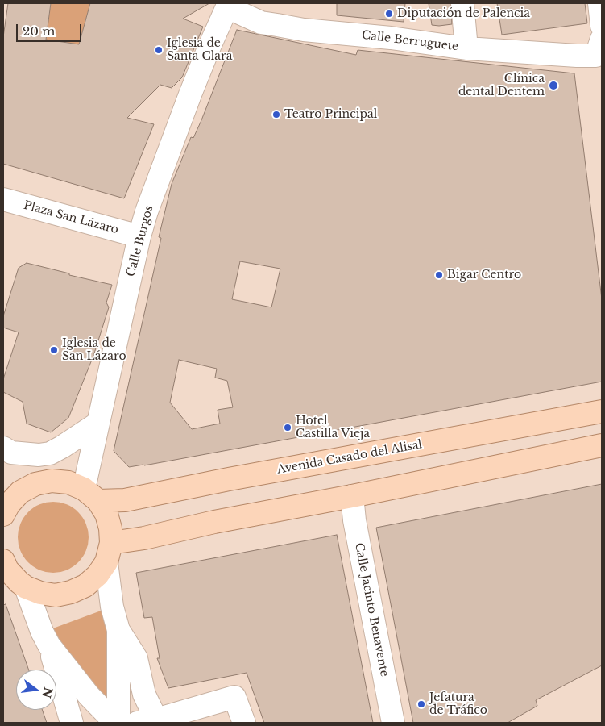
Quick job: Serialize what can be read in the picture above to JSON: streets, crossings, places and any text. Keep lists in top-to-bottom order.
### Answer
{
  "streets": {
    "main road": ["Avenida Casado del Alisal"],
    "street": [
      "Calle Berruguete",
      "Plaza San Lázaro",
      "Calle Burgos",
      "Calle Jacinto Benavente"
    ]
  },
  "crossings": [
    ["Calle Berruguete", "Calle Burgos"],
    ["Plaza San Lázaro", "Calle Burgos"],
    ["Calle Burgos", "Avenida Casado del Alisal"]
  ],
  "places": [
    "Diputación de Palencia",
    "Iglesia de Santa Clara",
    "Clínica dental Dentem",
    "Teatro Principal",
    "Bigar Centro",
    "Iglesia de San Lázaro",
    "Hotel Castilla Vieja",
    "Jefatura de Tráfico"
  ],
  "scale_bar": "20 m",
  "north": "right"
}
